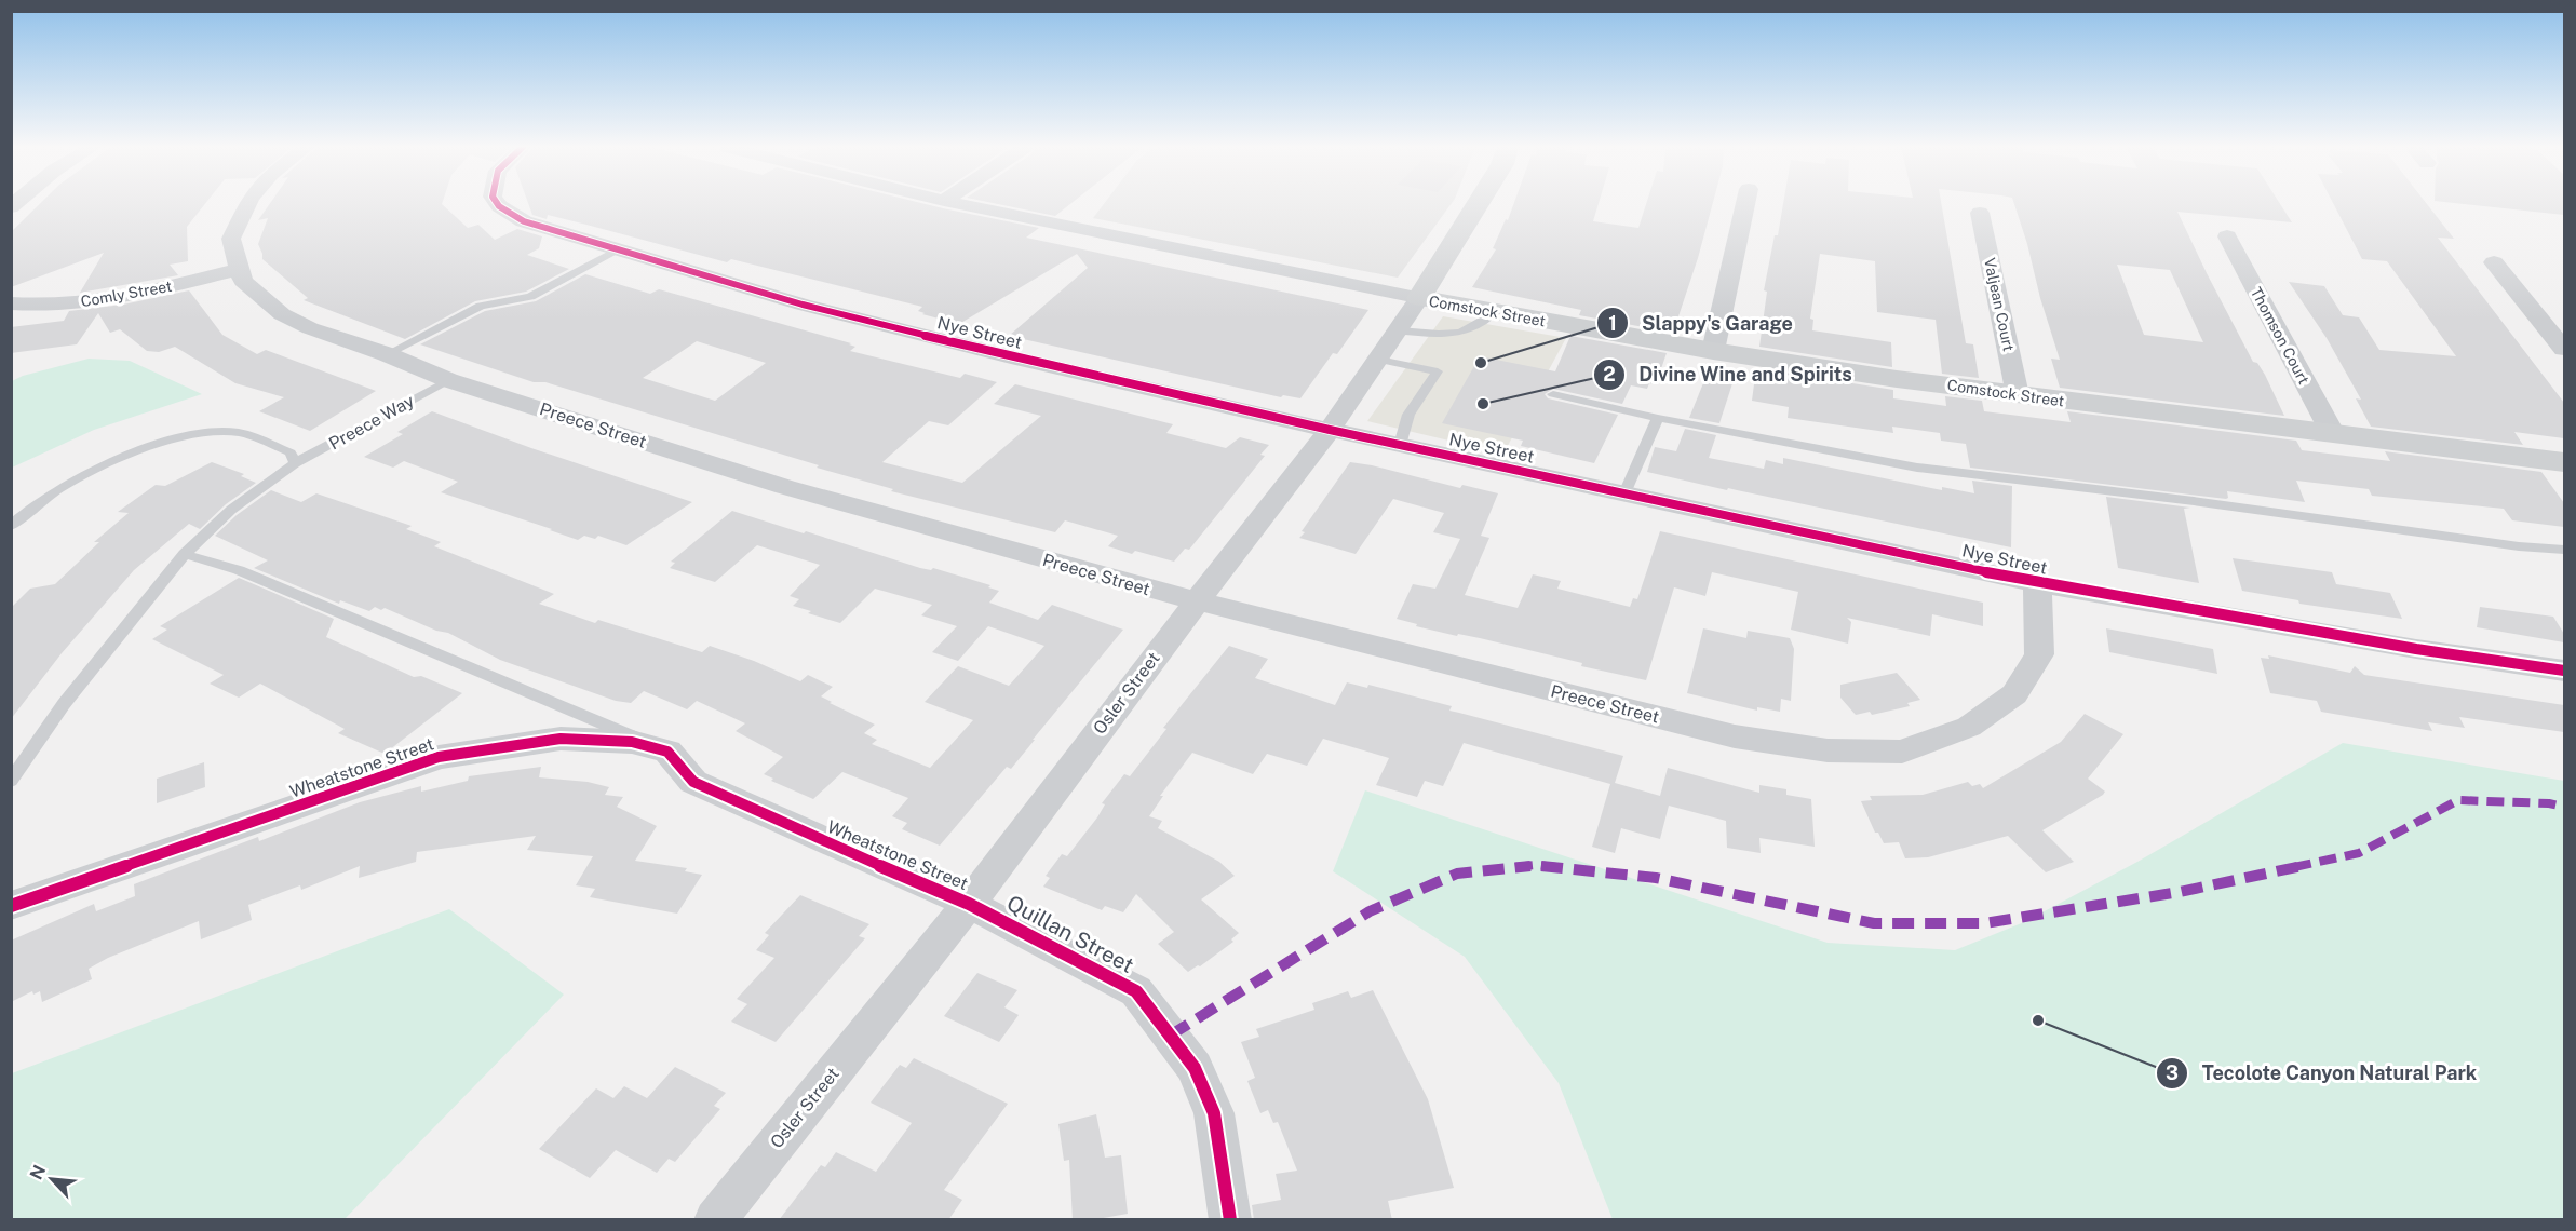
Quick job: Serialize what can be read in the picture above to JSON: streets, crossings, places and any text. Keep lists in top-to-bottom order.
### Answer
{
  "streets": {
    "street": [
      "Comly Street",
      "Valjean Court",
      "Comstock Street",
      "Nye Street",
      "Thomson Court",
      "Preece Street",
      "Osler Street",
      "Wheatstone Street",
      "Quillan Street"
    ],
    "lane": ["Preece Way"]
  },
  "crossings": [
    ["Comly Street", "Preece Street"],
    ["Valjean Court", "Comstock Street"],
    ["Comstock Street", "Thomson Court"],
    ["Comstock Street", "Osler Street"],
    ["Nye Street", "Preece Street"],
    ["Nye Street", "Osler Street"],
    ["Preece Way", "Preece Street"],
    ["Preece Street", "Osler Street"],
    ["Osler Street", "Wheatstone Street"],
    ["Osler Street", "Quillan Street"],
    ["Wheatstone Street", "Quillan Street"]
  ],
  "places": ["Slappy's Garage", "Divine Wine and Spirits", "Tecolote Canyon Natural Park"],
  "north": "top left"
}
